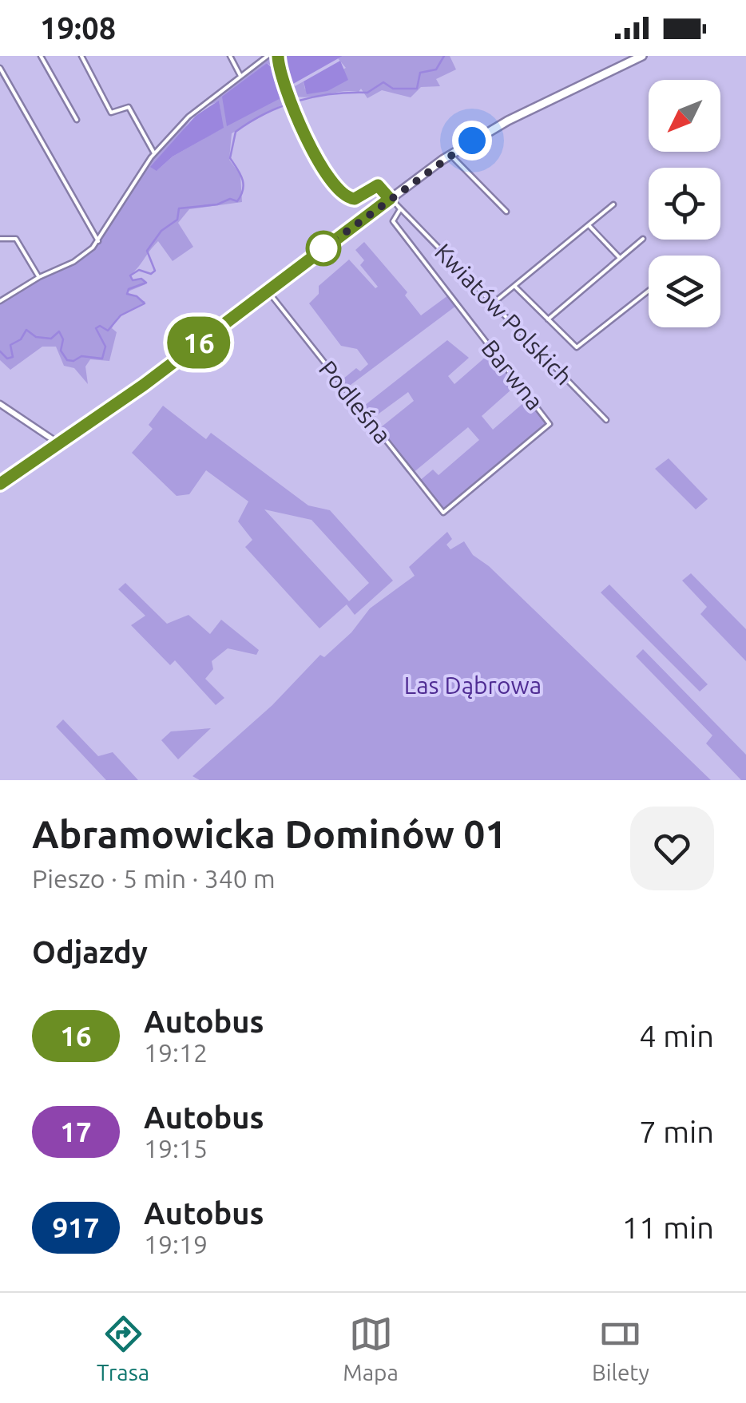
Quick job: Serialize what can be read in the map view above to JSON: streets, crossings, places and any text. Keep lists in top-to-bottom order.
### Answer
{
  "streets": {
    "street": ["Kwiatów Polskich", "Barwna", "Podleśna"]
  },
  "crossings": [
    ["Kwiatów Polskich", "Barwna"],
    ["Barwna", "Podleśna"]
  ],
  "parks": ["Las Dąbrowa"],
  "lines": ["bus line 16"],
  "north": "bottom left",
  "page": {
    "status": "19:08",
    "on_map": "16",
    "heading": [
      ["Abramowicka Dominów 01", "Pieszo · 5 min · 340 m"],
      "Odjazdy"
    ],
    "list": [
      {
        "mark": "16",
        "name": "Autobus",
        "note": "19:12",
        "value": "4 min"
      },
      {
        "mark": "17",
        "name": "Autobus",
        "note": "19:15",
        "value": "7 min"
      },
      {
        "mark": "917",
        "name": "Autobus",
        "note": "19:19",
        "value": "11 min"
      }
    ],
    "tabs": ["Trasa", "Mapa", "Bilety"]
  }
}
